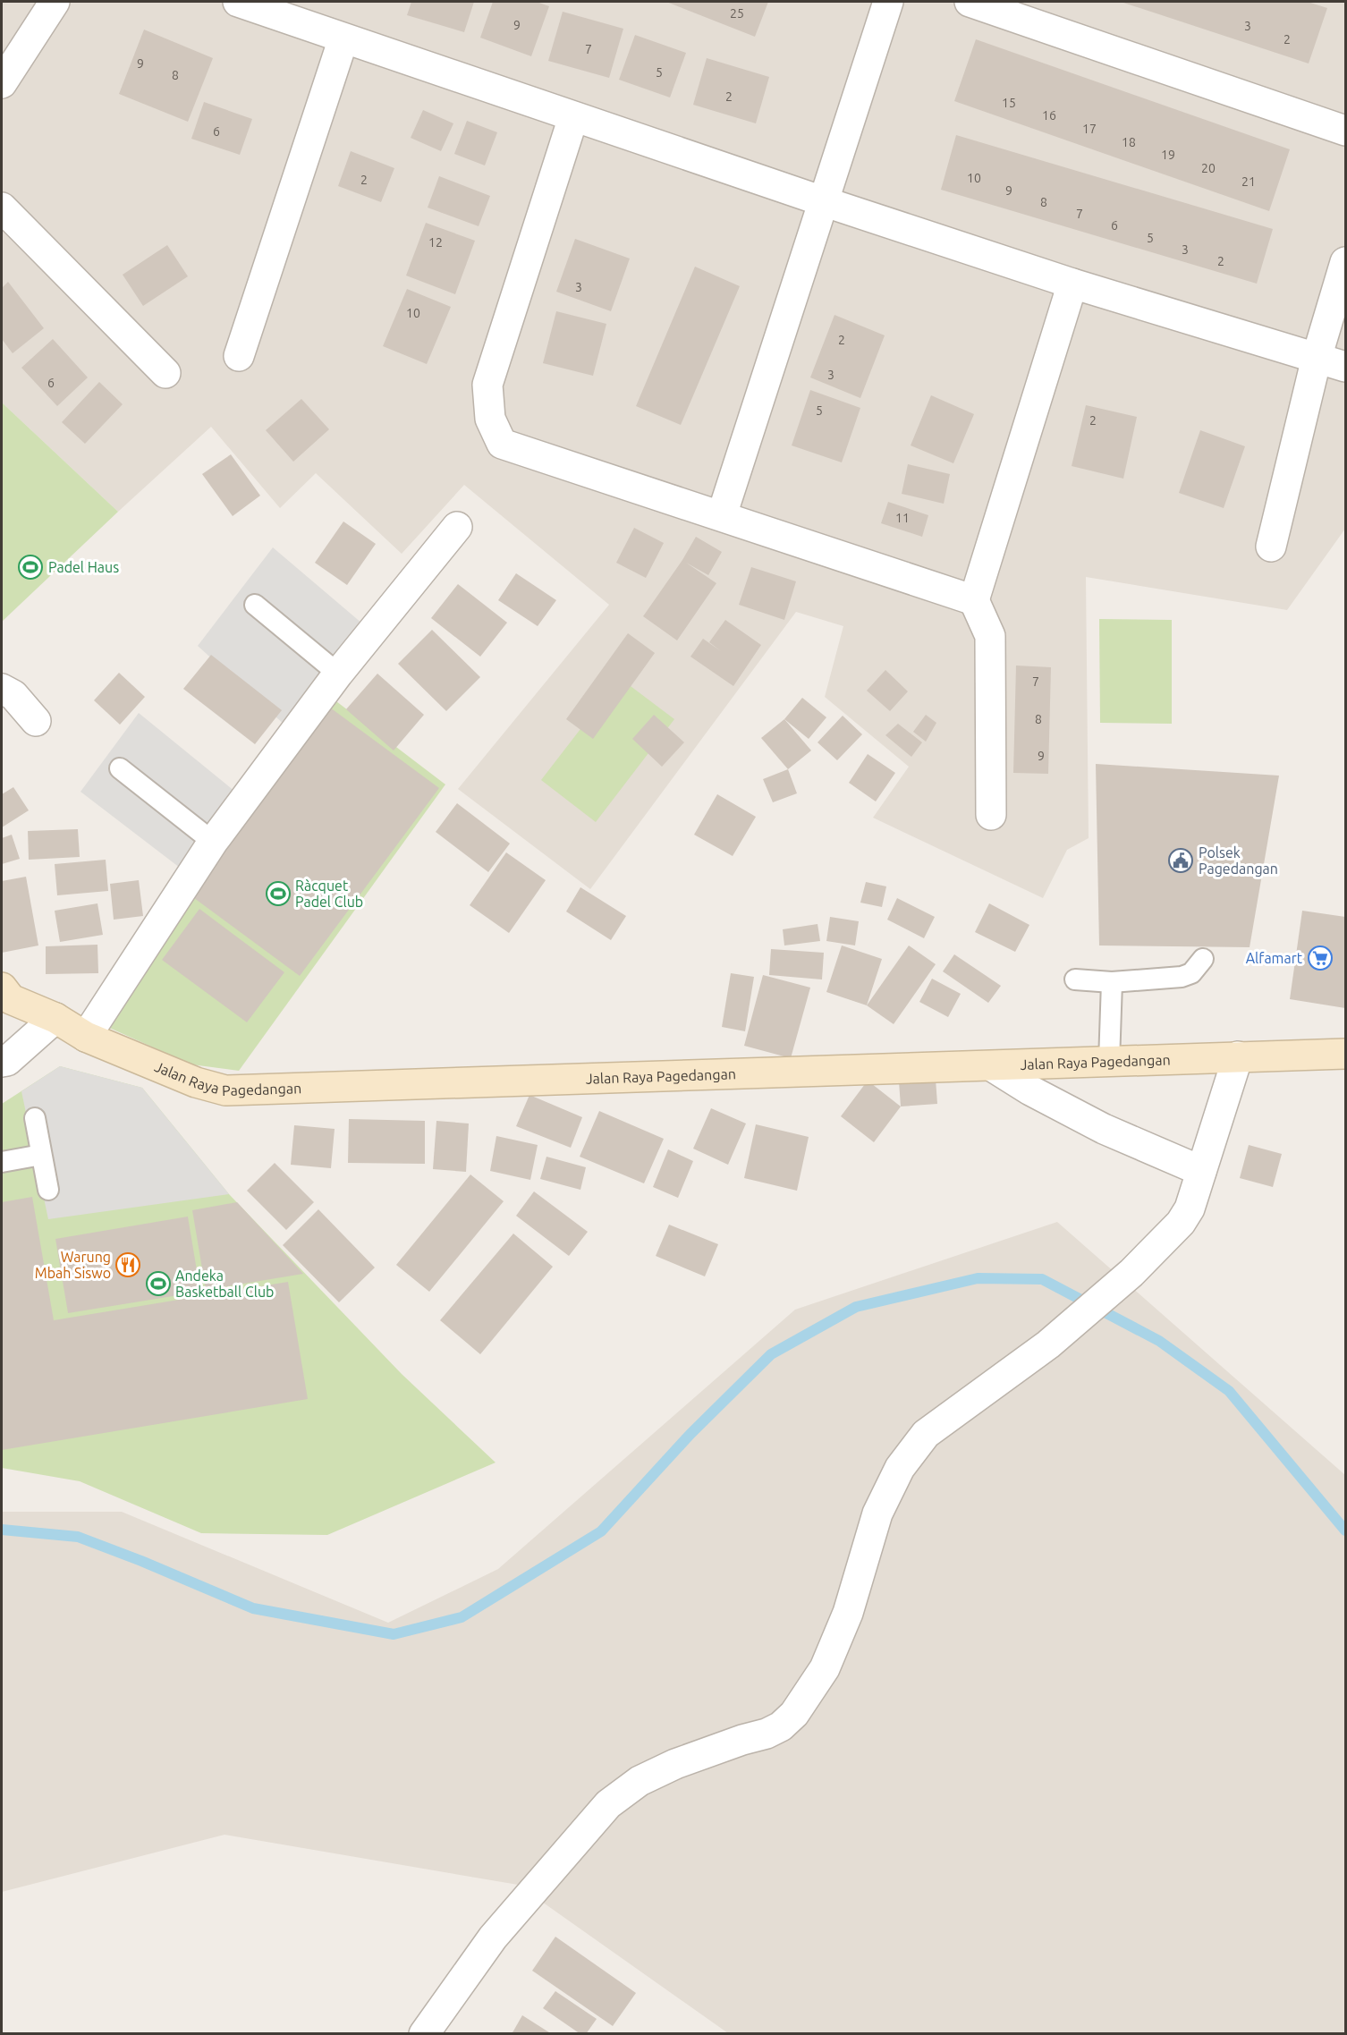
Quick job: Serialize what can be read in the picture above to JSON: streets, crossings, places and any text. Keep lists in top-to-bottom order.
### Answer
{
  "streets": {
    "street": ["Jalan Raya Pagedangan"]
  },
  "places": {
    "sports": ["Padel Haus", "Ràcquet Padel Club", "Andeka Basketball Club"],
    "public building": ["Polsek Pagedangan"],
    "supermarket": ["Alfamart"],
    "restaurant": ["Warung Mbah Siswo"]
  },
  "house_numbers": [
    "25",
    "9",
    "3",
    "2",
    "7",
    "9",
    "5",
    "8",
    "2",
    "15",
    "16",
    "17",
    "6",
    "18",
    "19",
    "20",
    "10",
    "2",
    "21",
    "9",
    "8",
    "7",
    "6",
    "5",
    "12",
    "3",
    "2",
    "3",
    "10",
    "2",
    "3",
    "6",
    "5",
    "2",
    "11",
    "7",
    "8",
    "9"
  ]
}
